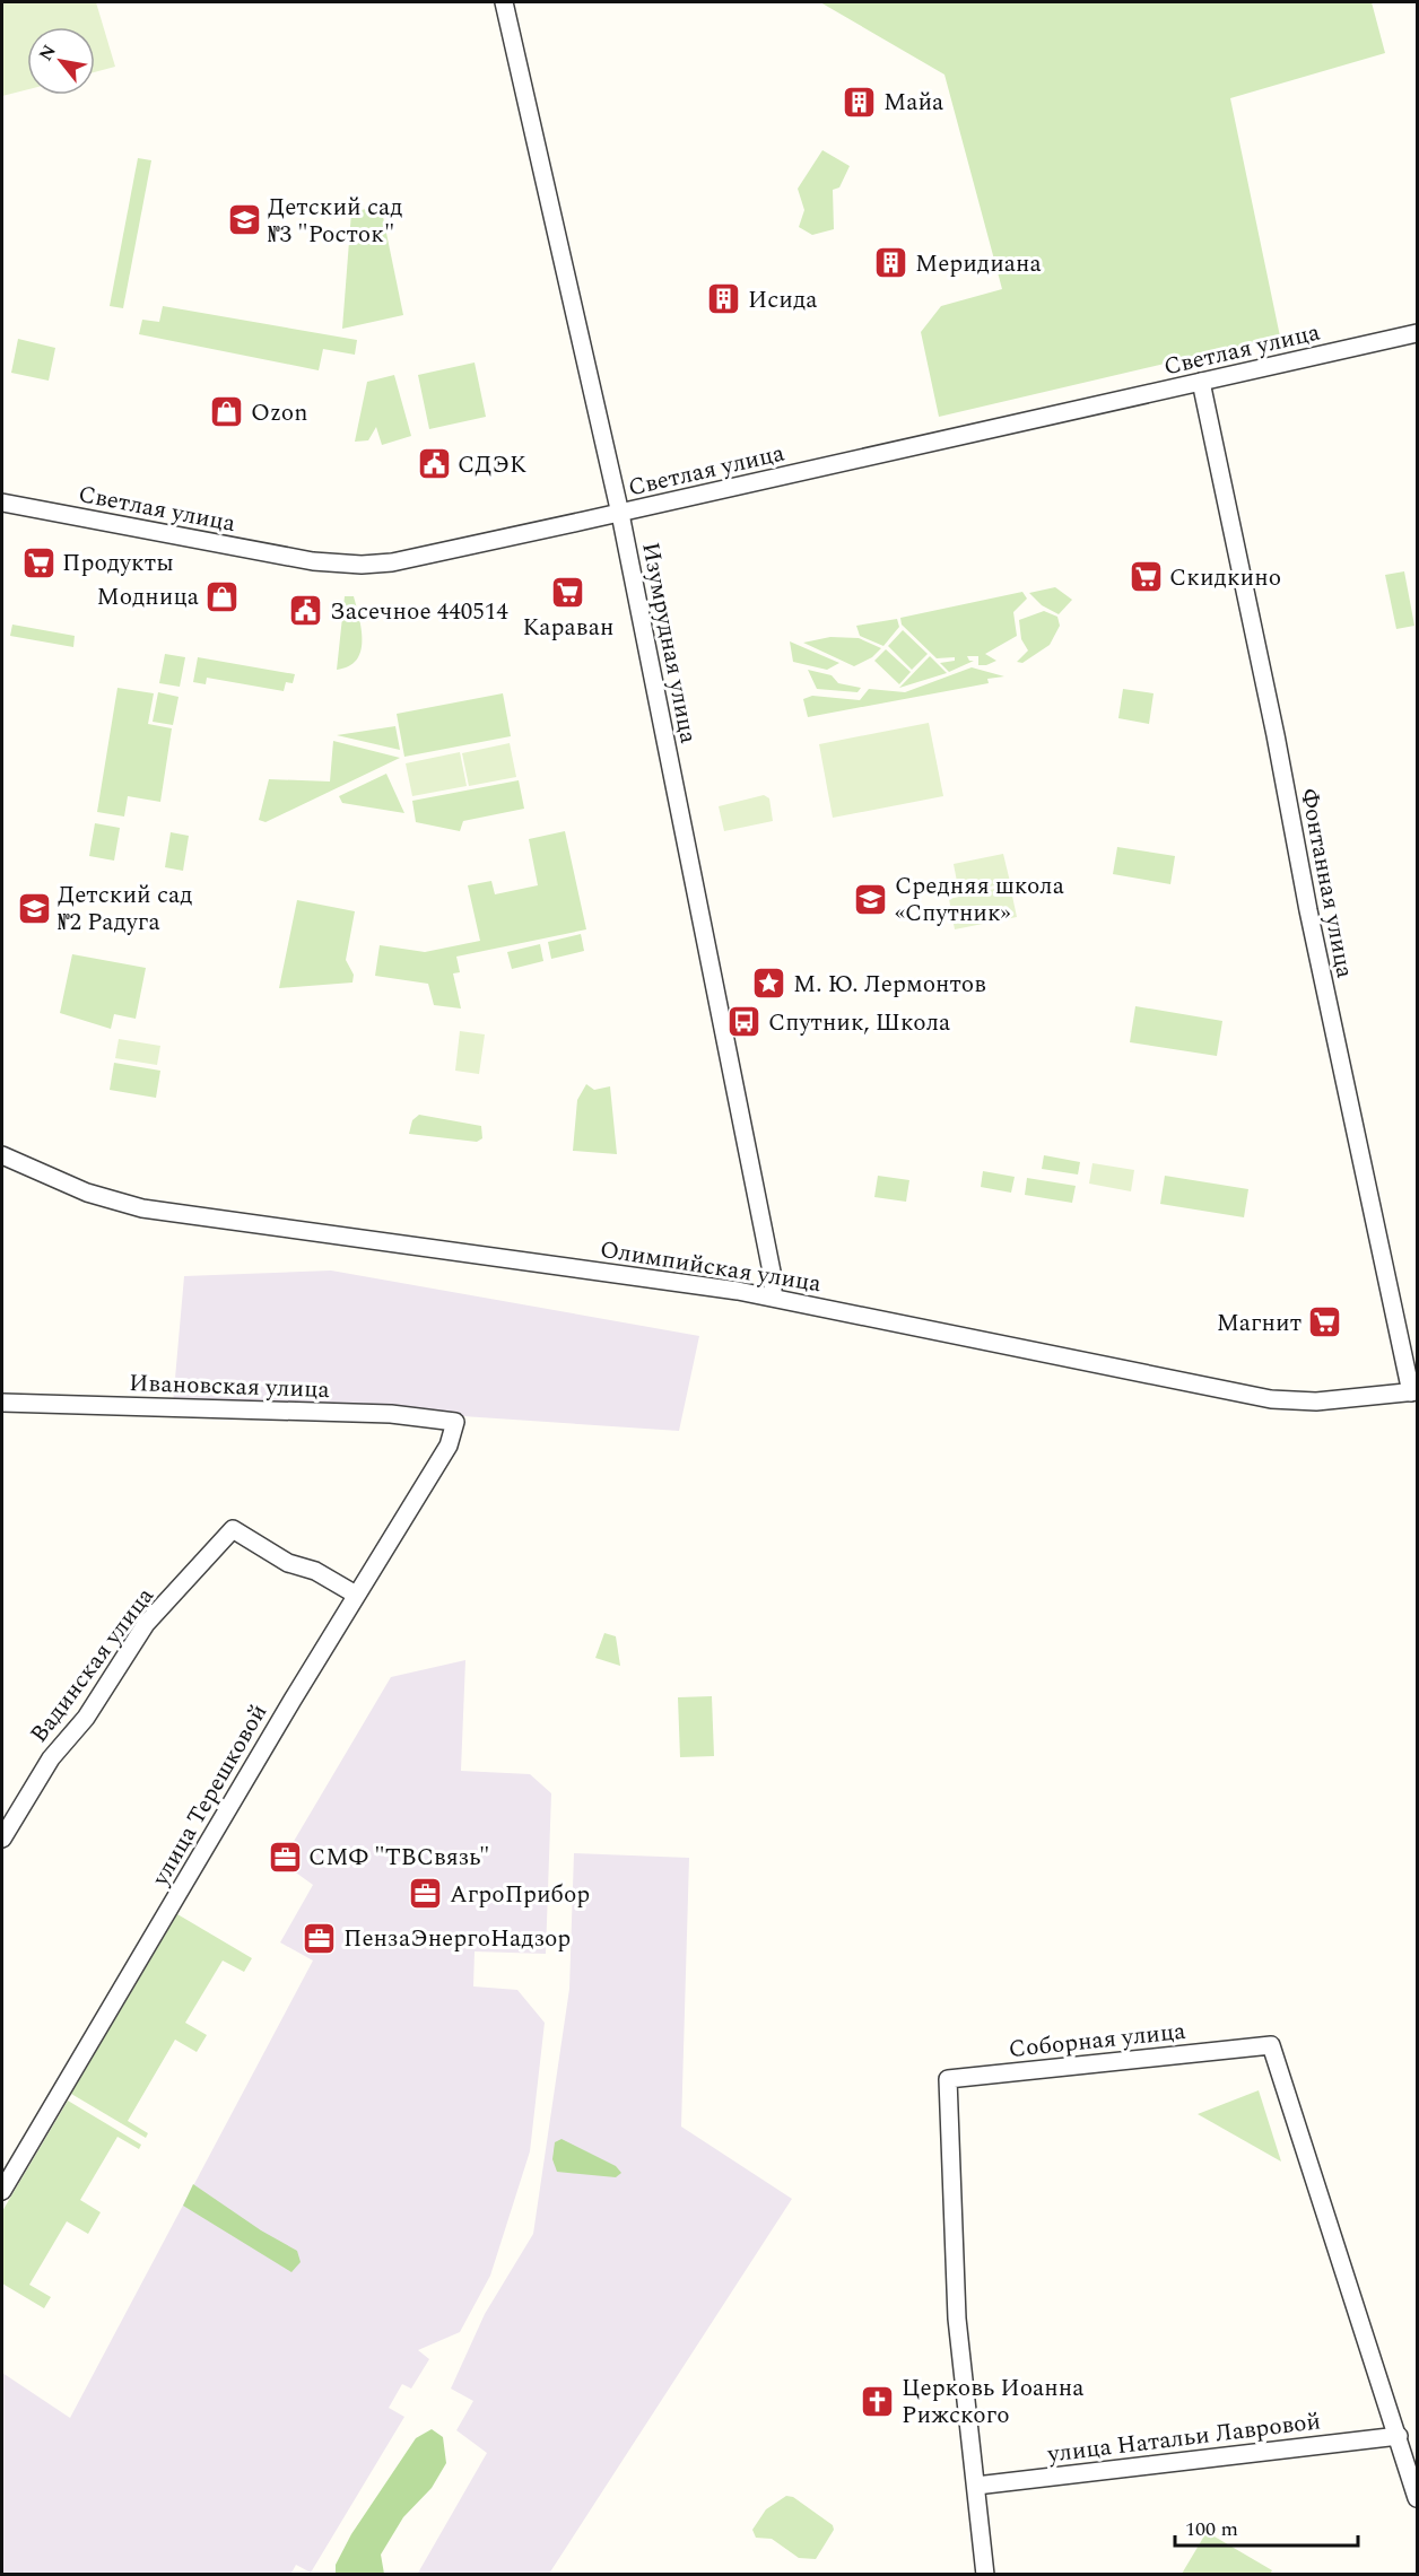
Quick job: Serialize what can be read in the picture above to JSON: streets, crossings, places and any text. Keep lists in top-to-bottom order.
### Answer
{
  "streets": {
    "street": [
      "Светлая улица",
      "Изумрудная улица",
      "Фонтанная улица",
      "Олимпийская улица",
      "Ивановская улица",
      "Вадинская улица",
      "улица Терешковой",
      "Соборная улица",
      "улица Натальи Лавровой"
    ]
  },
  "crossings": [
    ["Светлая улица", "Изумрудная улица"],
    ["Светлая улица", "Фонтанная улица"],
    ["Изумрудная улица", "Олимпийская улица"],
    ["Фонтанная улица", "Олимпийская улица"],
    ["Ивановская улица", "улица Терешковой"],
    ["Вадинская улица", "улица Терешковой"],
    ["Соборная улица", "улица Натальи Лавровой"]
  ],
  "places": {
    "building": ["Майа", "Меридиана", "Исида"],
    "school or university": ["Детский сад №3 \"Росток\"", "Средняя школа «Спутник»", "Детский сад №2 Радуга"],
    "shop": ["Ozon", "Модница"],
    "public building": ["СДЭК", "Засечное 440514"],
    "supermarket": [
      "Продукты",
      "Скидкино",
      "Караван",
      "Магнит"
    ],
    "place": ["М. Ю. Лермонтов"],
    "bus stop": ["Спутник, Школа"],
    "office": ["СМФ \"ТВСвязь\"", "АгроПрибор", "ПензаЭнергоНадзор"],
    "church": ["Церковь Иоанна Рижского"]
  },
  "scale_bar": "100 m",
  "north": "top left"
}
